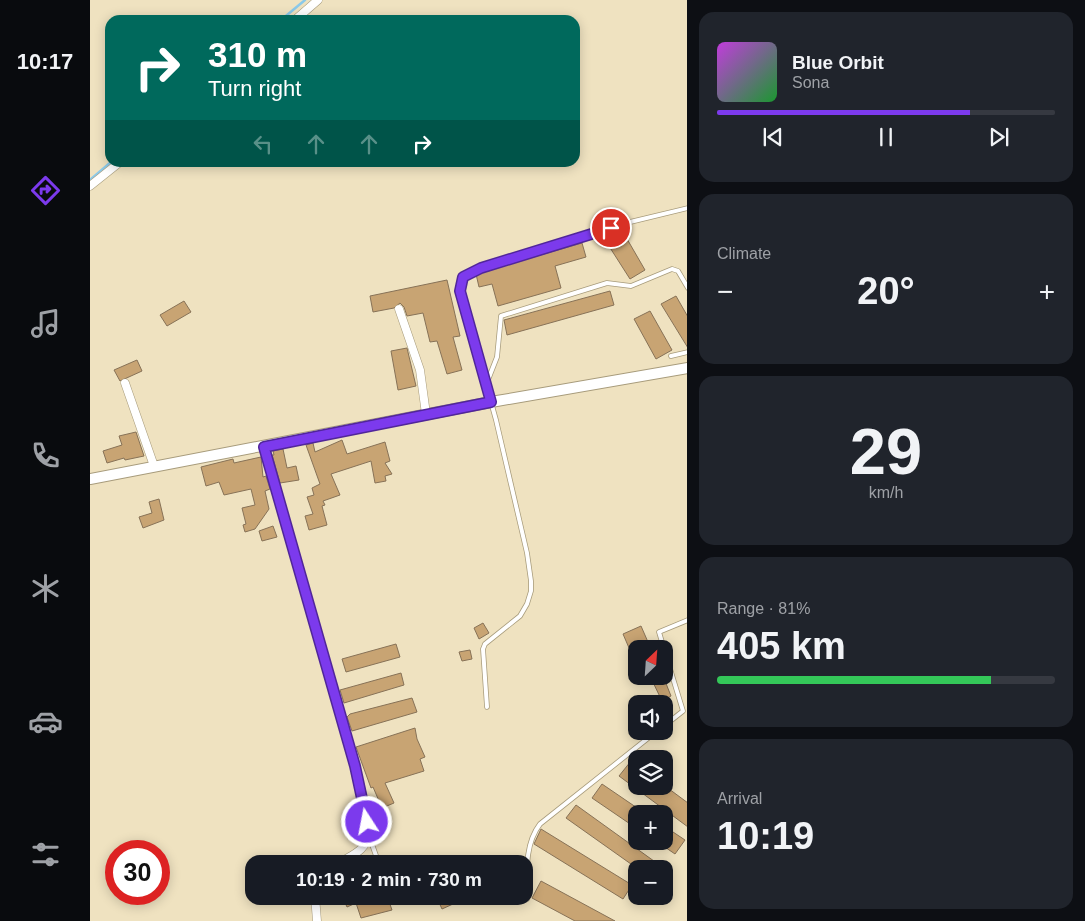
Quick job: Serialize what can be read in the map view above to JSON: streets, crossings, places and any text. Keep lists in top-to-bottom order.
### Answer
{
  "north": "top right",
  "page": {
    "tabs": "10:17",
    "turn": ["310 m", "Turn right"],
    "song": ["Blue Orbit", "Sona"],
    "tile": [
      "Climate",
      ["29", "km/h"],
      ["Range · 81%", "405 km"],
      ["Arrival", "10:19"]
    ],
    "heat": ["−", "20°", "+"],
    "map_buttons": ["+", "−"],
    "limit": "30",
    "trip": "10:19 · 2 min · 730 m"
  }
}
